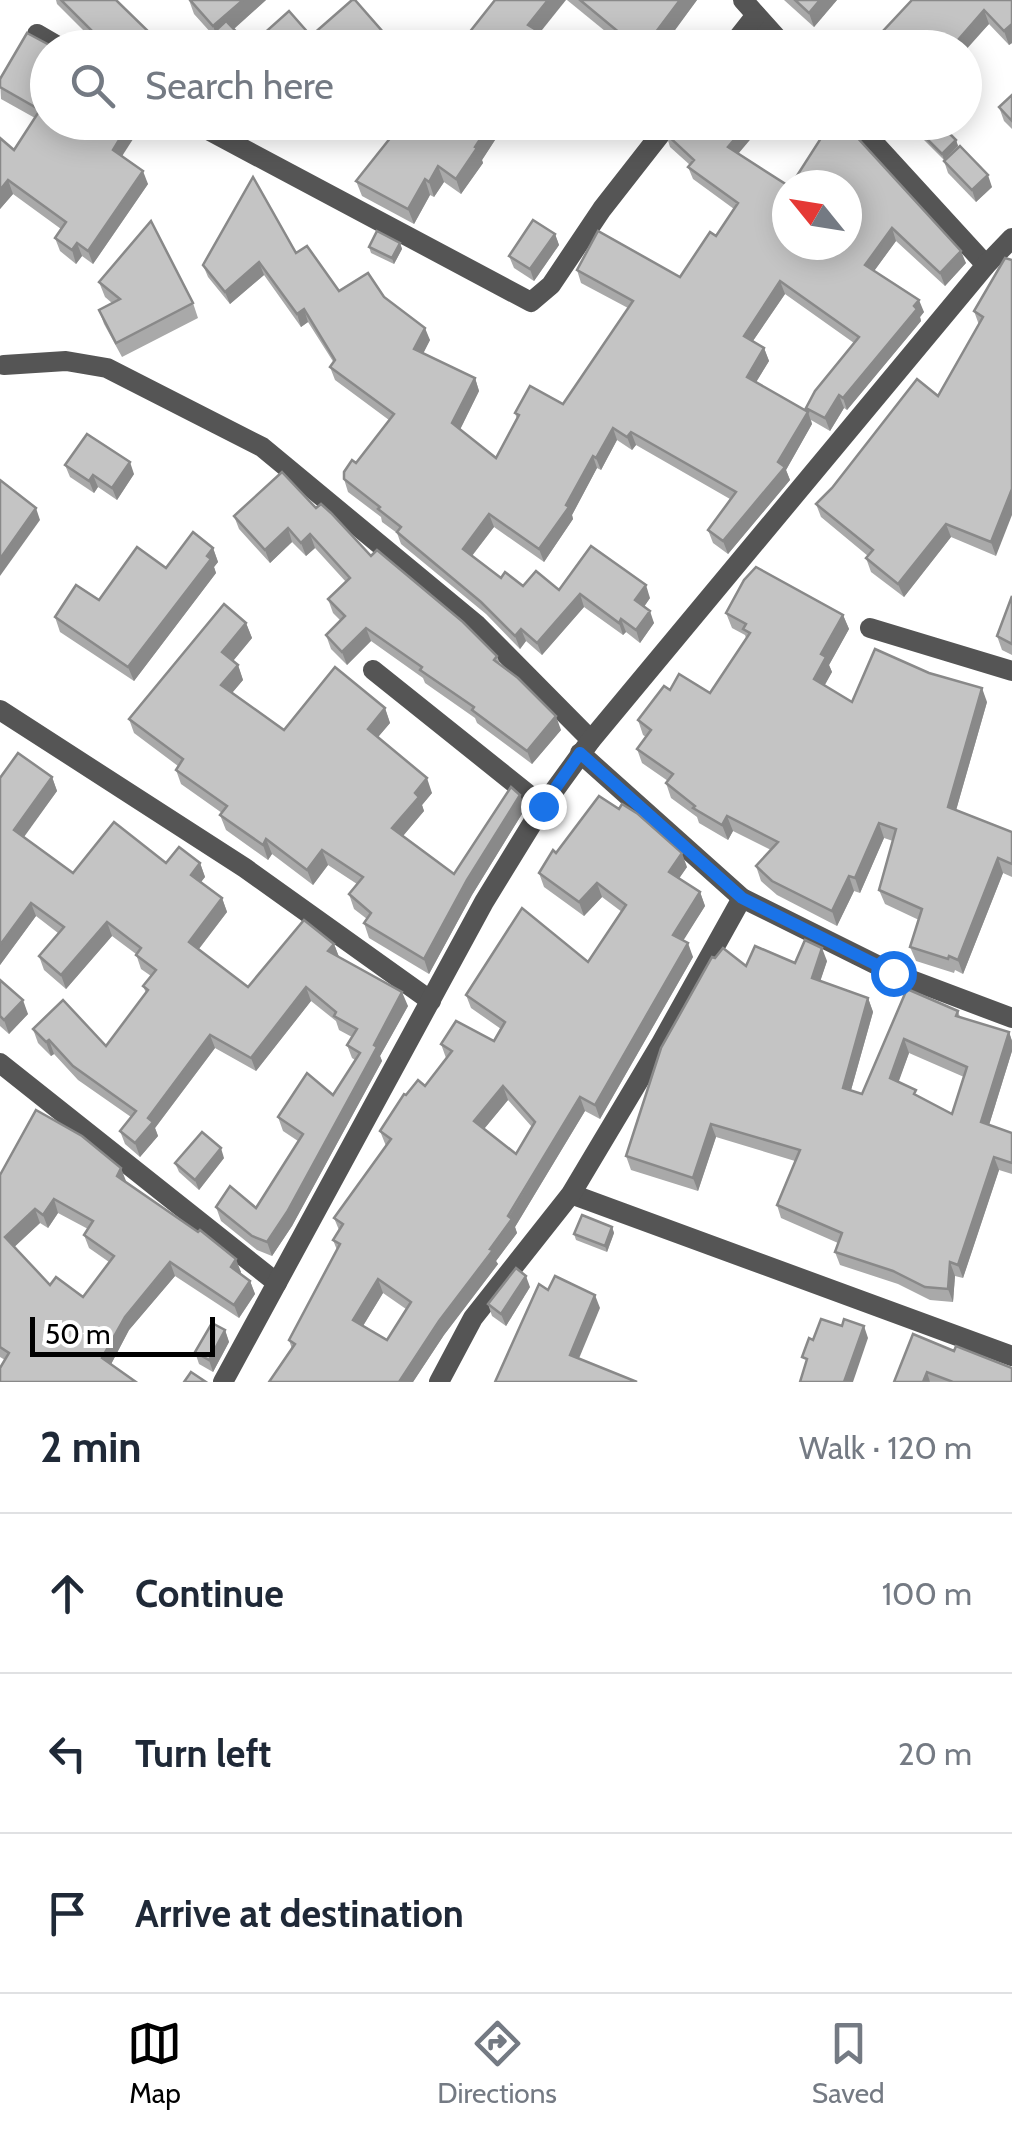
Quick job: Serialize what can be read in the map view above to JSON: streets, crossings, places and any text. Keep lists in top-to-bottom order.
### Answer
{
  "scale_bar": "50 m",
  "north": "top left",
  "page": {
    "search": "Search here",
    "scale": "50 m",
    "heading": ["2 min", "Walk · 120 m"],
    "list": [
      ["Continue", "100 m"],
      ["Turn left", "20 m"],
      "Arrive at destination"
    ],
    "nav": ["Map", "Directions", "Saved"]
  }
}
